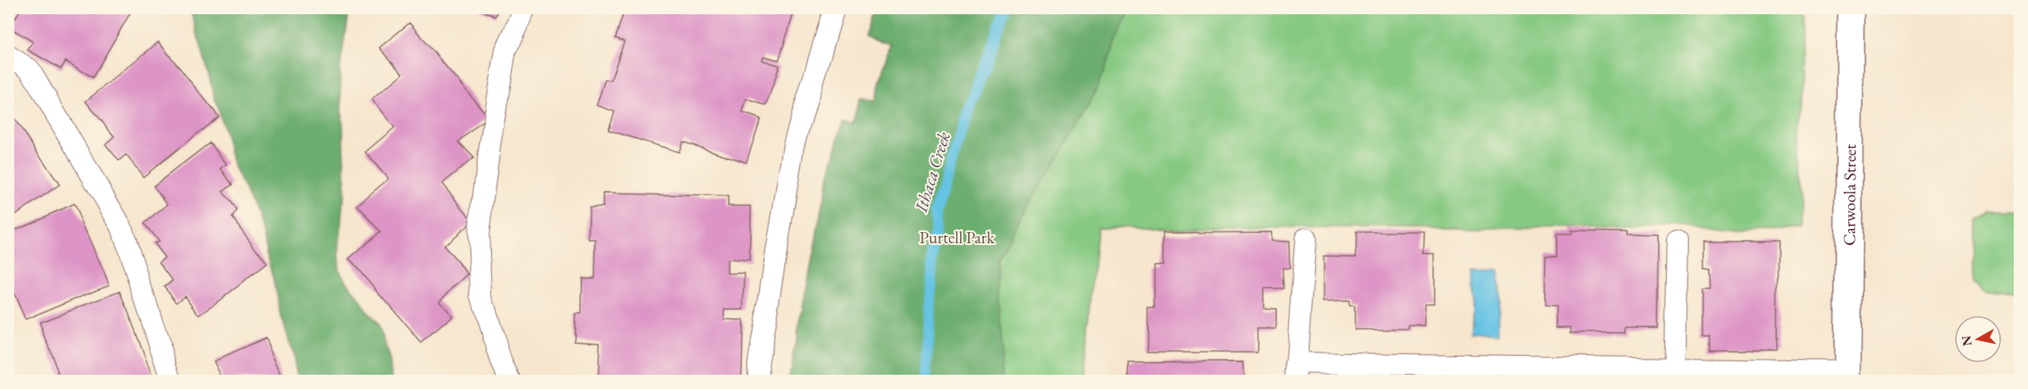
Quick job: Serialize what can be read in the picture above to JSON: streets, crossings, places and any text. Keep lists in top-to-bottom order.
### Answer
{
  "streets": {
    "street": ["Carwoola Street"]
  },
  "water": ["Ithaca Creek"],
  "parks": ["Purtell Park"],
  "north": "left"
}
